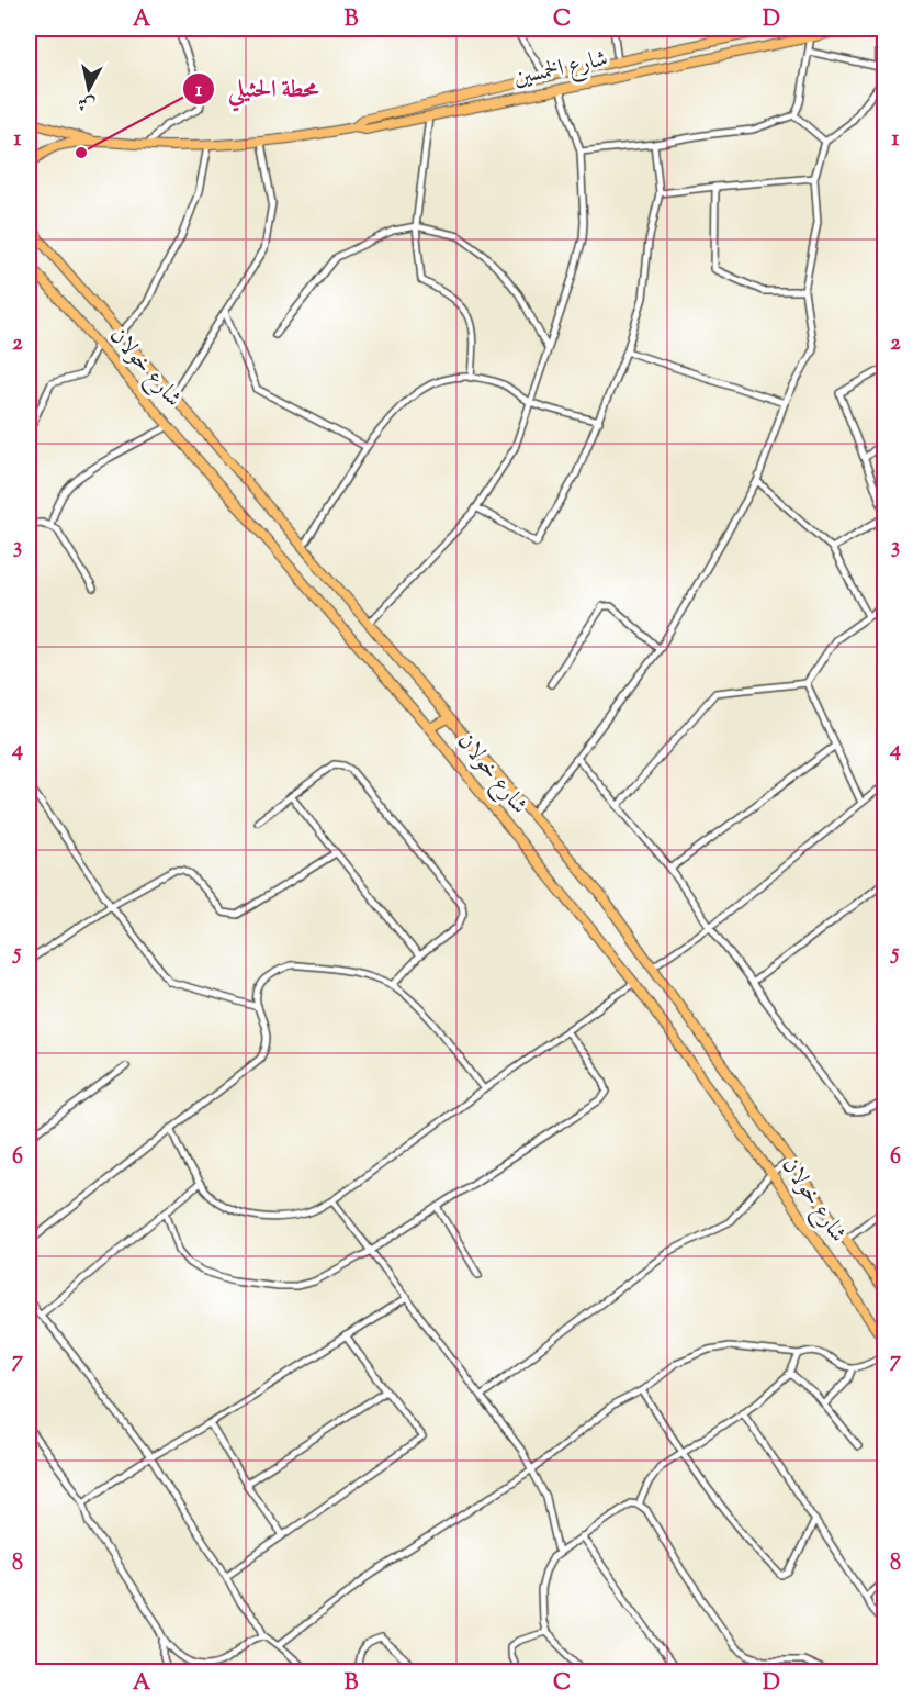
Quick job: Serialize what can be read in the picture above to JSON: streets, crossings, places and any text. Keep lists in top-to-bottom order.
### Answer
{
  "streets": {
    "main road": ["شارع الخمسين", "شارع خولان"]
  },
  "places": ["محطة الحثيلي"],
  "north": "bottom",
  "grid": {
    "columns": [
      "A",
      "B",
      "C",
      "D"
    ],
    "rows": [
      "1",
      "2",
      "3",
      "4",
      "5",
      "6",
      "7",
      "8"
    ]
  }
}
